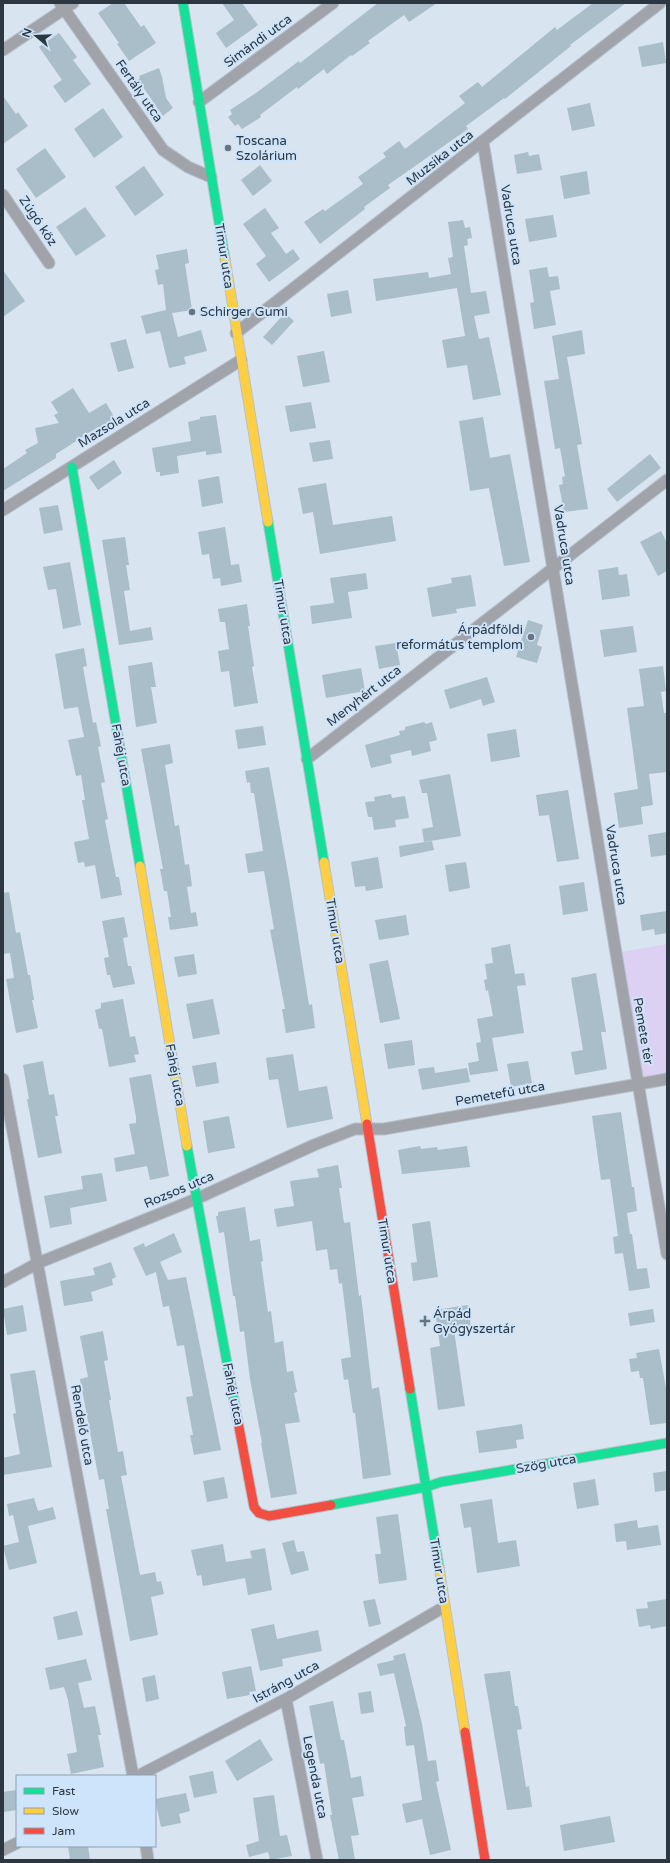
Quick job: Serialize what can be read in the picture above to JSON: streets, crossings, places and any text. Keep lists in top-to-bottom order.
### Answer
{
  "streets": {
    "street": [
      "Simándi utca",
      "Fertály utca",
      "Muzsika utca",
      "Zúgó köz",
      "Vadruca utca",
      "Timur utca",
      "Mazsola utca",
      "Menyhért utca",
      "Fahéj utca",
      "Pemete tér",
      "Pemetefű utca",
      "Rozsos utca",
      "Rendelő utca",
      "Szög utca",
      "Istráng utca",
      "Legenda utca"
    ]
  },
  "crossings": [
    ["Simándi utca", "Timur utca"],
    ["Fertály utca", "Timur utca"],
    ["Muzsika utca", "Vadruca utca"],
    ["Muzsika utca", "Timur utca"],
    ["Vadruca utca", "Menyhért utca"],
    ["Vadruca utca", "Pemete tér"],
    ["Timur utca", "Mazsola utca"],
    ["Timur utca", "Menyhért utca"],
    ["Timur utca", "Fahéj utca"],
    ["Timur utca", "Pemetefű utca"],
    ["Timur utca", "Rozsos utca"],
    ["Timur utca", "Szög utca"],
    ["Timur utca", "Istráng utca"],
    ["Mazsola utca", "Fahéj utca"],
    ["Fahéj utca", "Rozsos utca"],
    ["Fahéj utca", "Szög utca"],
    ["Pemete tér", "Pemetefű utca"],
    ["Pemetefű utca", "Rozsos utca"],
    ["Rozsos utca", "Rendelő utca"],
    ["Istráng utca", "Legenda utca"]
  ],
  "places": {
    "other": ["Toscana Szolárium", "Schirger Gumi", "Árpádföldi református templom"],
    "health": ["Árpád Gyógyszertár"]
  },
  "legend": ["Fast", "Slow", "Jam"],
  "north": "left"
}
